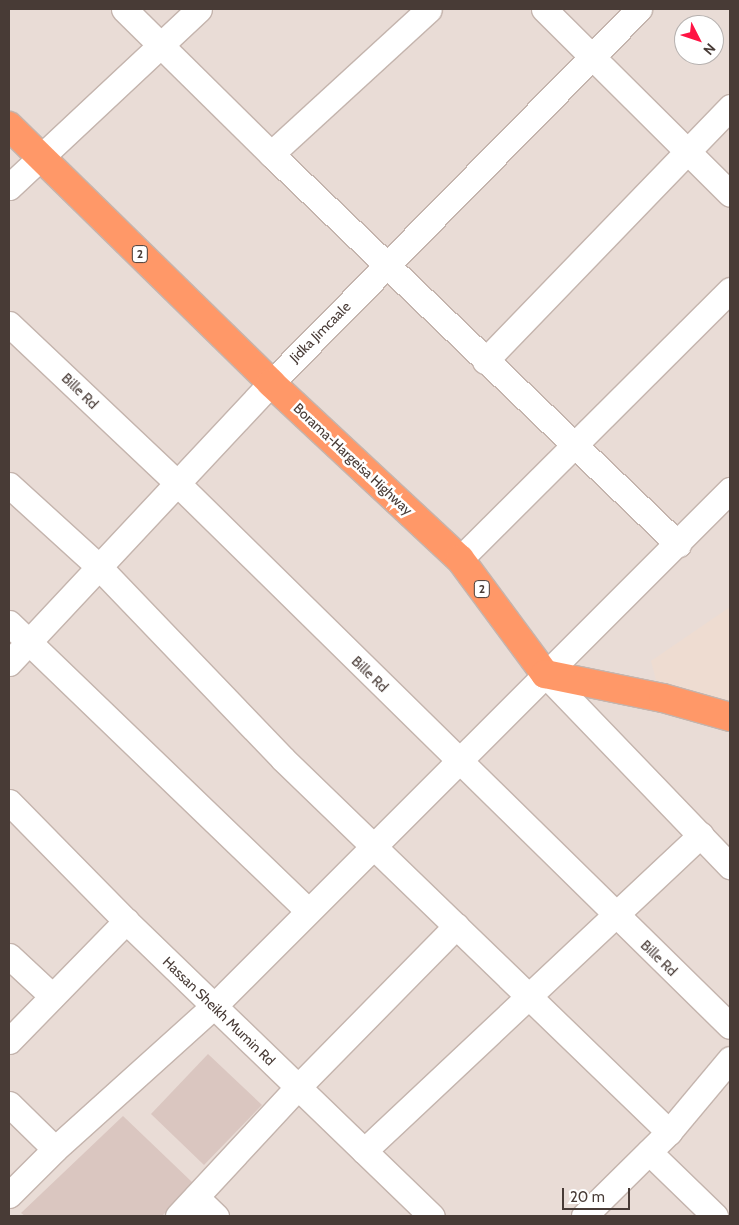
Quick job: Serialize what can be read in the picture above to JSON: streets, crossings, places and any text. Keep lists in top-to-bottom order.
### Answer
{
  "streets": {
    "highway": ["2", "Borama-Hargeisa Highway"],
    "street": ["Jidka Jimcaale", "Bille Rd", "Hassan Sheikh Mumin Rd"]
  },
  "crossings": [
    ["Jidka Jimcaale", "Bille Rd"],
    ["Jidka Jimcaale", "Borama-Hargeisa Highway"]
  ],
  "scale_bar": "20 m",
  "north": "bottom right"
}
